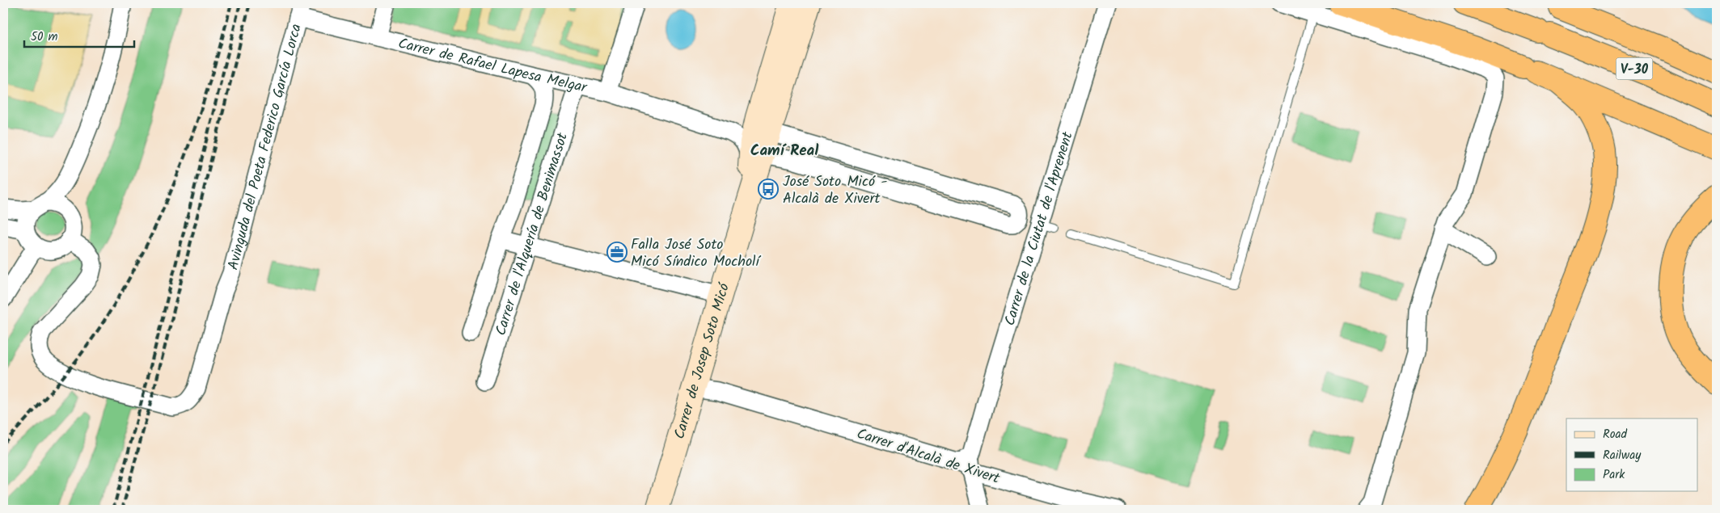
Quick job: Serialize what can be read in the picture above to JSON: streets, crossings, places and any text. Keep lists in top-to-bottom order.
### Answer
{
  "streets": {
    "highway": ["V-30"],
    "street": [
      "Carrer de Rafael Lapesa Melgar",
      "Avinguda del Poeta Federico García Lorca",
      "Carrer de la Ciutat de l'Aprenent",
      "Carrer de l'Alquería de Benimassot",
      "Carrer de Josep Soto Micó",
      "Carrer d'Alcalà de Xivert"
    ]
  },
  "crossings": [
    ["Carrer de Rafael Lapesa Melgar", "Avinguda del Poeta Federico García Lorca"],
    ["Carrer de Rafael Lapesa Melgar", "Carrer de l'Alquería de Benimassot"],
    ["Carrer de Rafael Lapesa Melgar", "Carrer de Josep Soto Micó"],
    ["Carrer de la Ciutat de l'Aprenent", "Carrer d'Alcalà de Xivert"],
    ["Carrer de Josep Soto Micó", "Carrer d'Alcalà de Xivert"]
  ],
  "districts": ["Camí Real"],
  "places": {
    "bus stop": ["José Soto Micó - Alcalà de Xivert"],
    "office": ["Falla José Soto Micó Síndico Mocholí"]
  },
  "legend": ["Road", "Railway", "Park"],
  "scale_bar": "50 m"
}
